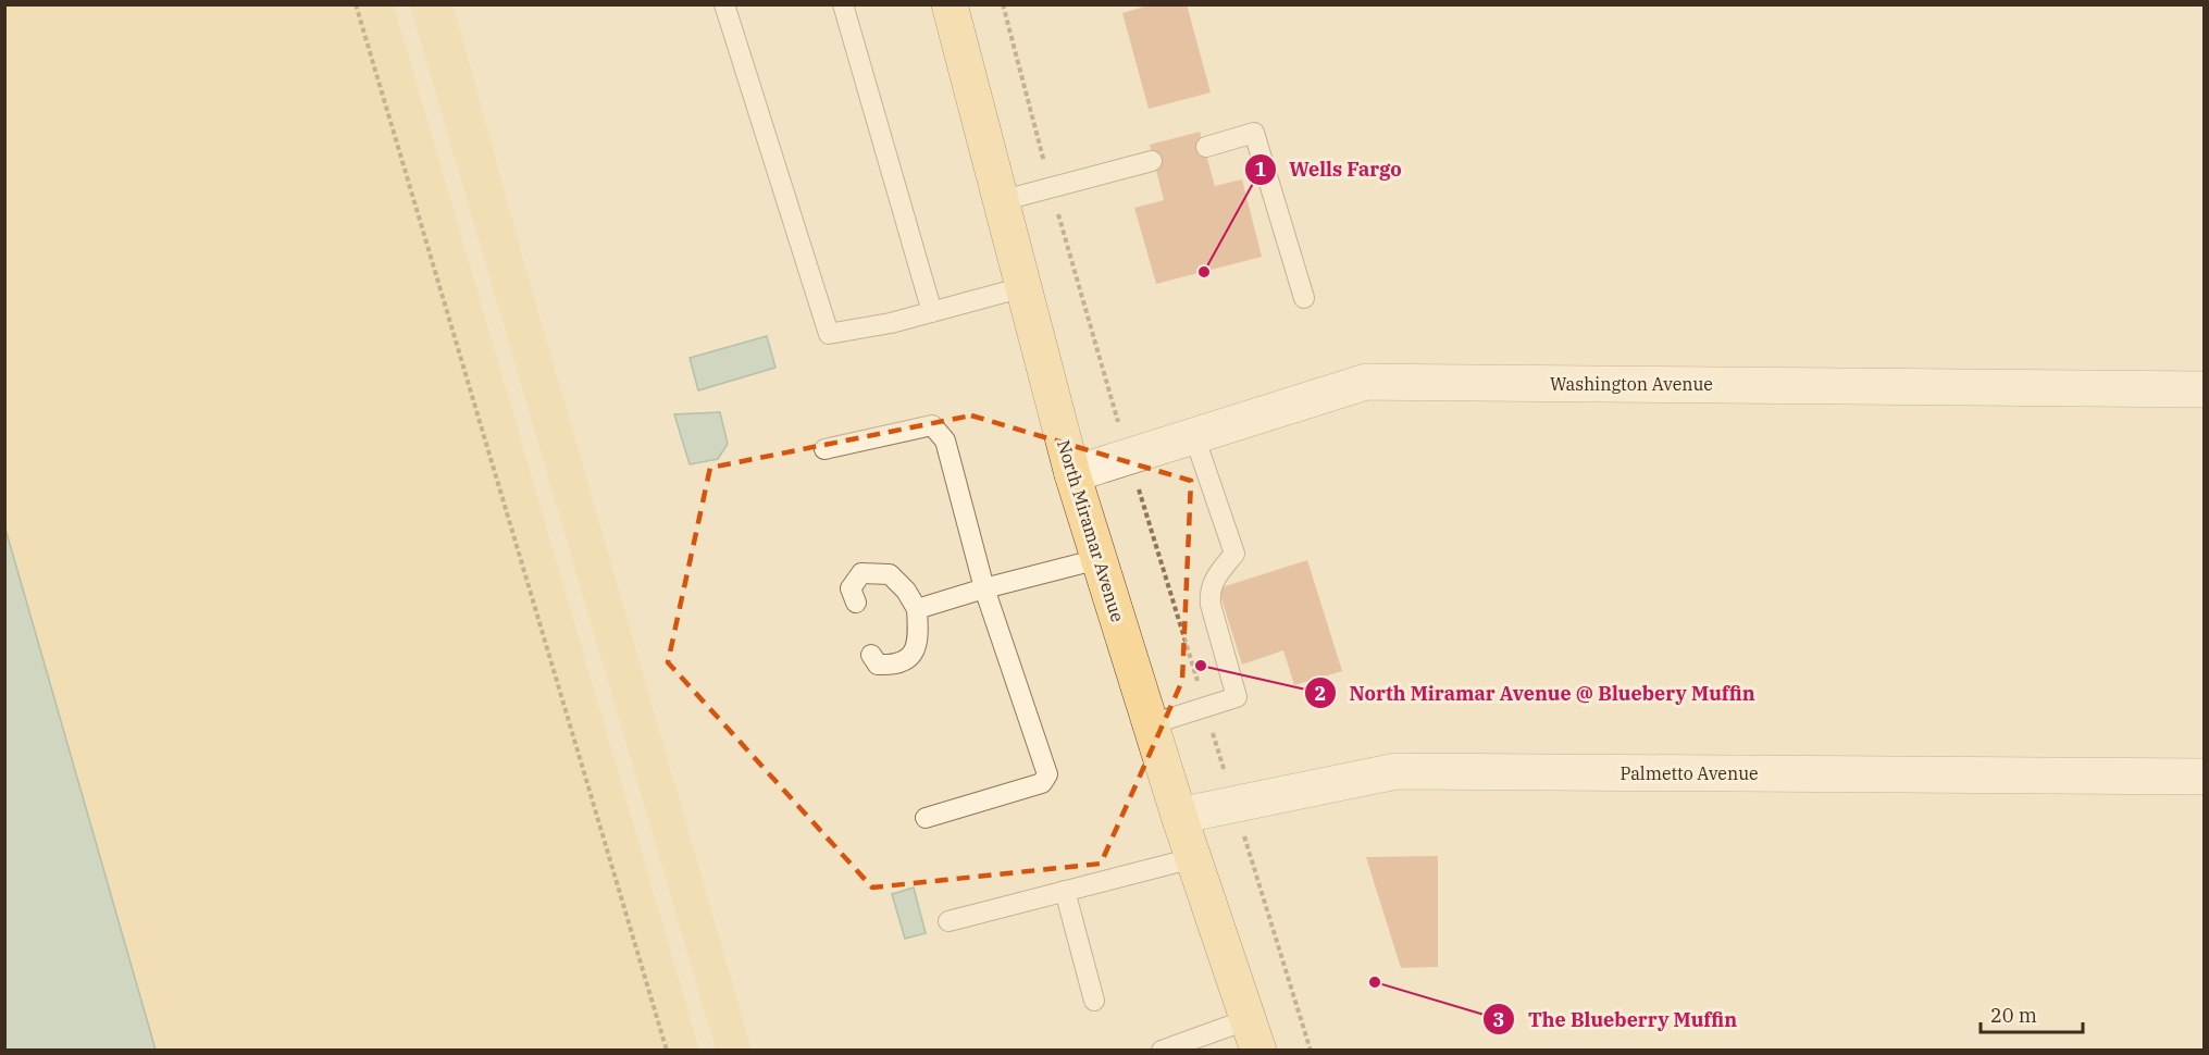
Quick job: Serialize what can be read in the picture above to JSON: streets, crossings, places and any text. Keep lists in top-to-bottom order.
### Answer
{
  "streets": {
    "main road": ["North Miramar Avenue"],
    "street": ["Washington Avenue", "Palmetto Avenue"]
  },
  "crossings": [
    ["Washington Avenue", "North Miramar Avenue"],
    ["North Miramar Avenue", "Palmetto Avenue"]
  ],
  "places": ["Wells Fargo", "North Miramar Avenue @ Bluebery Muffin", "The Blueberry Muffin"],
  "scale_bar": "20 m"
}
